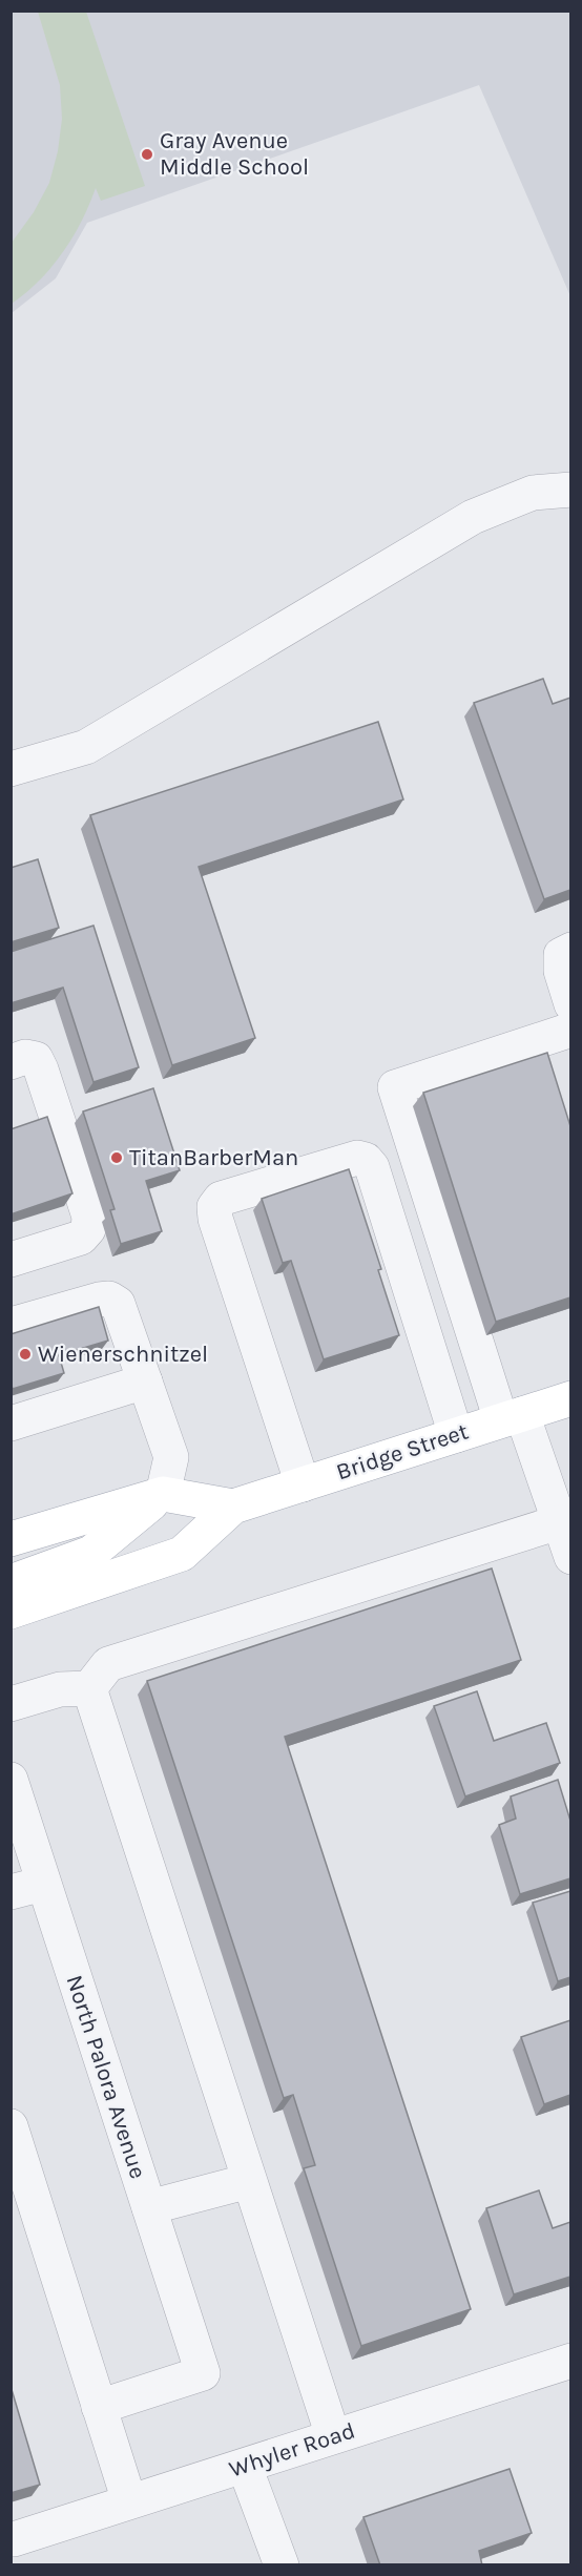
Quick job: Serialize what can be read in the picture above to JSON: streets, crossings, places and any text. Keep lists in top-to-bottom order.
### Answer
{
  "streets": {
    "main road": ["Bridge Street"],
    "street": ["North Palora Avenue", "Whyler Road"]
  },
  "places": ["Gray Avenue Middle School", "TitanBarberMan", "Wienerschnitzel"]
}
